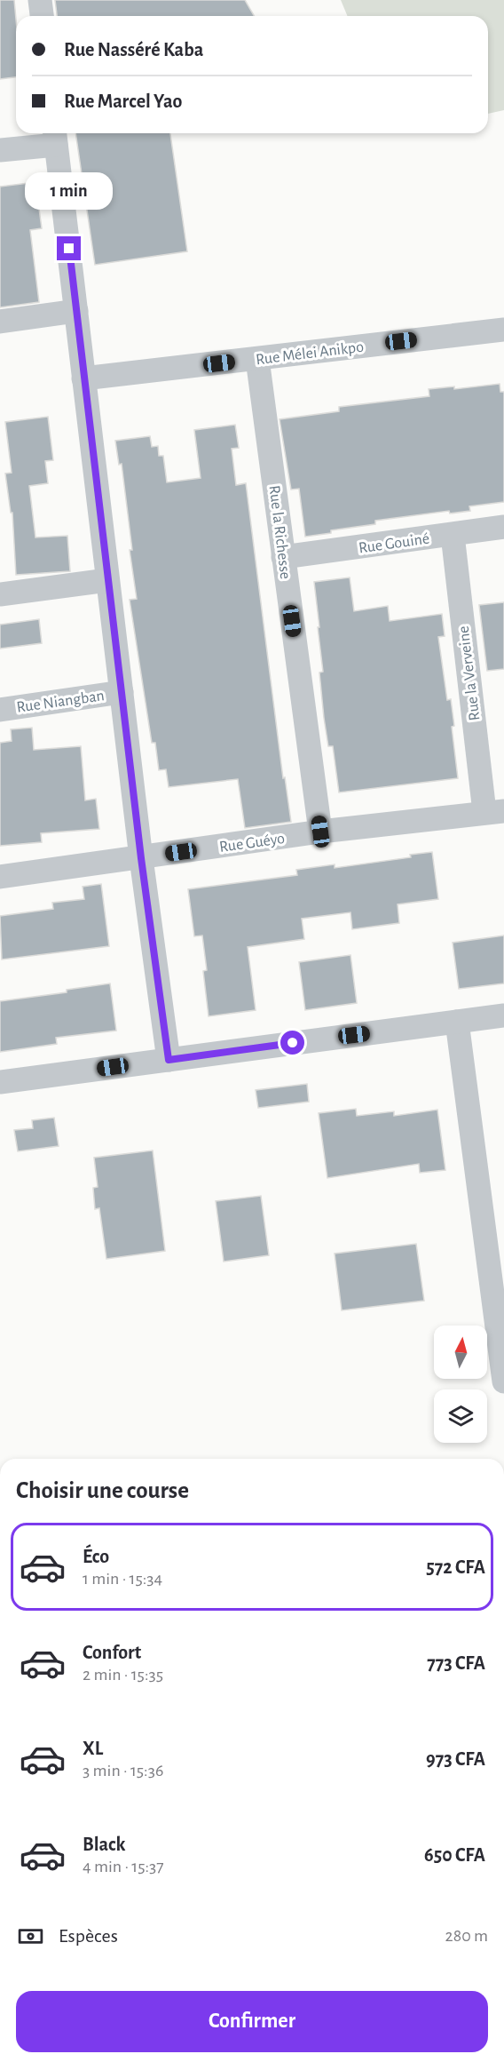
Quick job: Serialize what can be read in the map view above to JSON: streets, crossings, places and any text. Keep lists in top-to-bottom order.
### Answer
{
  "streets": {
    "street": [
      "Rue Mélei Anikpo",
      "Rue la Richesse",
      "Rue Gouiné",
      "Rue la Verveine",
      "Rue Niangban",
      "Rue Guéyo"
    ]
  },
  "crossings": [
    ["Rue Mélei Anikpo", "Rue la Richesse"],
    ["Rue la Richesse", "Rue Gouiné"],
    ["Rue la Richesse", "Rue Guéyo"],
    ["Rue Gouiné", "Rue la Verveine"],
    ["Rue la Verveine", "Rue Guéyo"]
  ],
  "north": "top",
  "page": {
    "banner": ["Rue Nasséré Kaba", "Rue Marcel Yao"],
    "bubble": "1 min",
    "heading": "Choisir une course",
    "list": [
      {
        "name": "Éco",
        "note": "1 min · 15:34",
        "value": "572 CFA"
      },
      {
        "name": "Confort",
        "note": "2 min · 15:35",
        "value": "773 CFA"
      },
      {
        "name": "XL",
        "note": "3 min · 15:36",
        "value": "973 CFA"
      },
      {
        "name": "Black",
        "note": "4 min · 15:37",
        "value": "650 CFA"
      }
    ],
    "pay": ["Espèces", "280 m"],
    "buttons": "Confirmer"
  }
}
